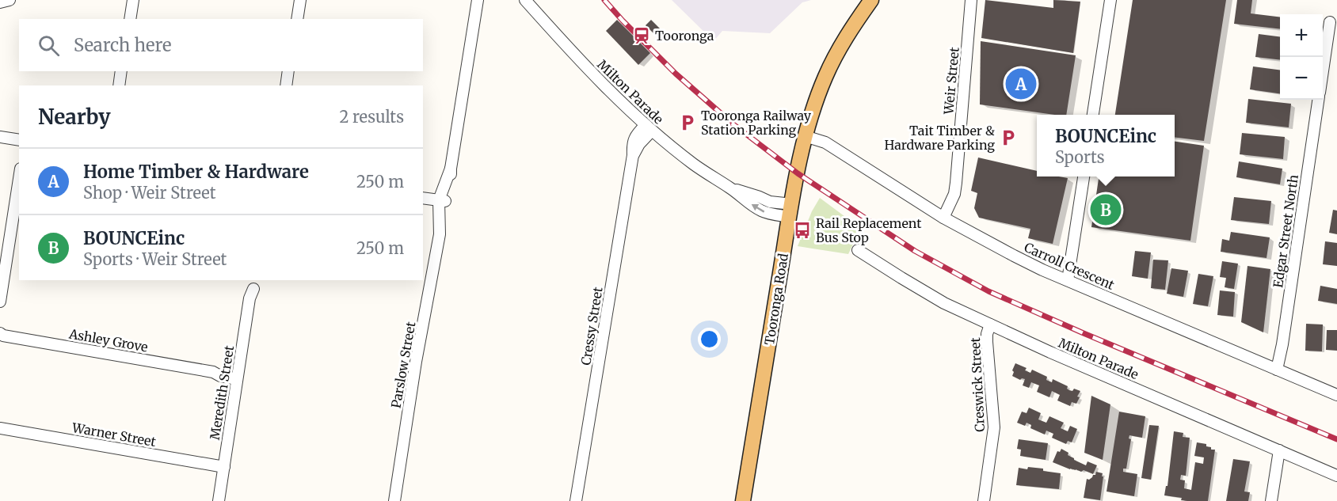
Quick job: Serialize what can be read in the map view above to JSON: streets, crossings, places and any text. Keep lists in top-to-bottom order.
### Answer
{
  "streets": {
    "main road": ["Tooronga Road"],
    "street": [
      "Weir Street",
      "Milton Parade",
      "Edgar Street North",
      "Carroll Crescent",
      "Cressy Street",
      "Ashley Grove",
      "Parslow Street",
      "Creswick Street",
      "Meredith Street",
      "Warner Street"
    ]
  },
  "crossings": [
    ["Weir Street", "Carroll Crescent"],
    ["Milton Parade", "Tooronga Road"],
    ["Milton Parade", "Cressy Street"],
    ["Milton Parade", "Creswick Street"],
    ["Edgar Street North", "Carroll Crescent"],
    ["Carroll Crescent", "Tooronga Road"],
    ["Ashley Grove", "Meredith Street"],
    ["Meredith Street", "Warner Street"]
  ],
  "places": {
    "station": ["Tooronga"],
    "parking": ["Tooronga Railway Station Parking", "Tait Timber & Hardware Parking"],
    "bus stop": ["Rail Replacement Bus Stop"]
  },
  "page": {
    "map_buttons": ["+", "−"],
    "search": "Search here",
    "pins": ["A", "B"],
    "heading": ["Nearby", "2 results"],
    "popup": ["BOUNCEinc", "Sports"],
    "list": [
      {
        "mark": "A",
        "name": "Home Timber & Hardware",
        "note": "Shop · Weir Street",
        "value": "250 m"
      },
      {
        "mark": "B",
        "name": "BOUNCEinc",
        "note": "Sports · Weir Street",
        "value": "250 m"
      }
    ]
  }
}
